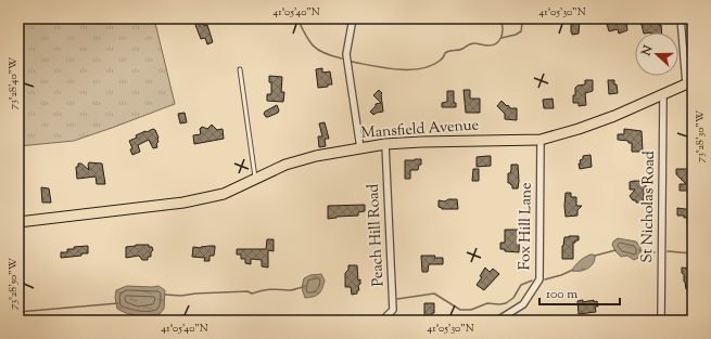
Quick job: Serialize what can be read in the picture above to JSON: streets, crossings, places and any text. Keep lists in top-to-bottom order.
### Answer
{
  "streets": {
    "main road": ["Mansfield Avenue"],
    "street": ["St Nicholas Road", "Fox Hill Lane", "Peach Hill Road"]
  },
  "crossings": [
    ["Mansfield Avenue", "St Nicholas Road"],
    ["Mansfield Avenue", "Fox Hill Lane"],
    ["Mansfield Avenue", "Peach Hill Road"]
  ],
  "scale_bar": "100 m",
  "north": "left",
  "coordinates": [
    "41°05'40\"N",
    "41°05'30\"N",
    "73°28'40\"W",
    "73°28'30\"W",
    "73°28'50\"W"
  ]
}
